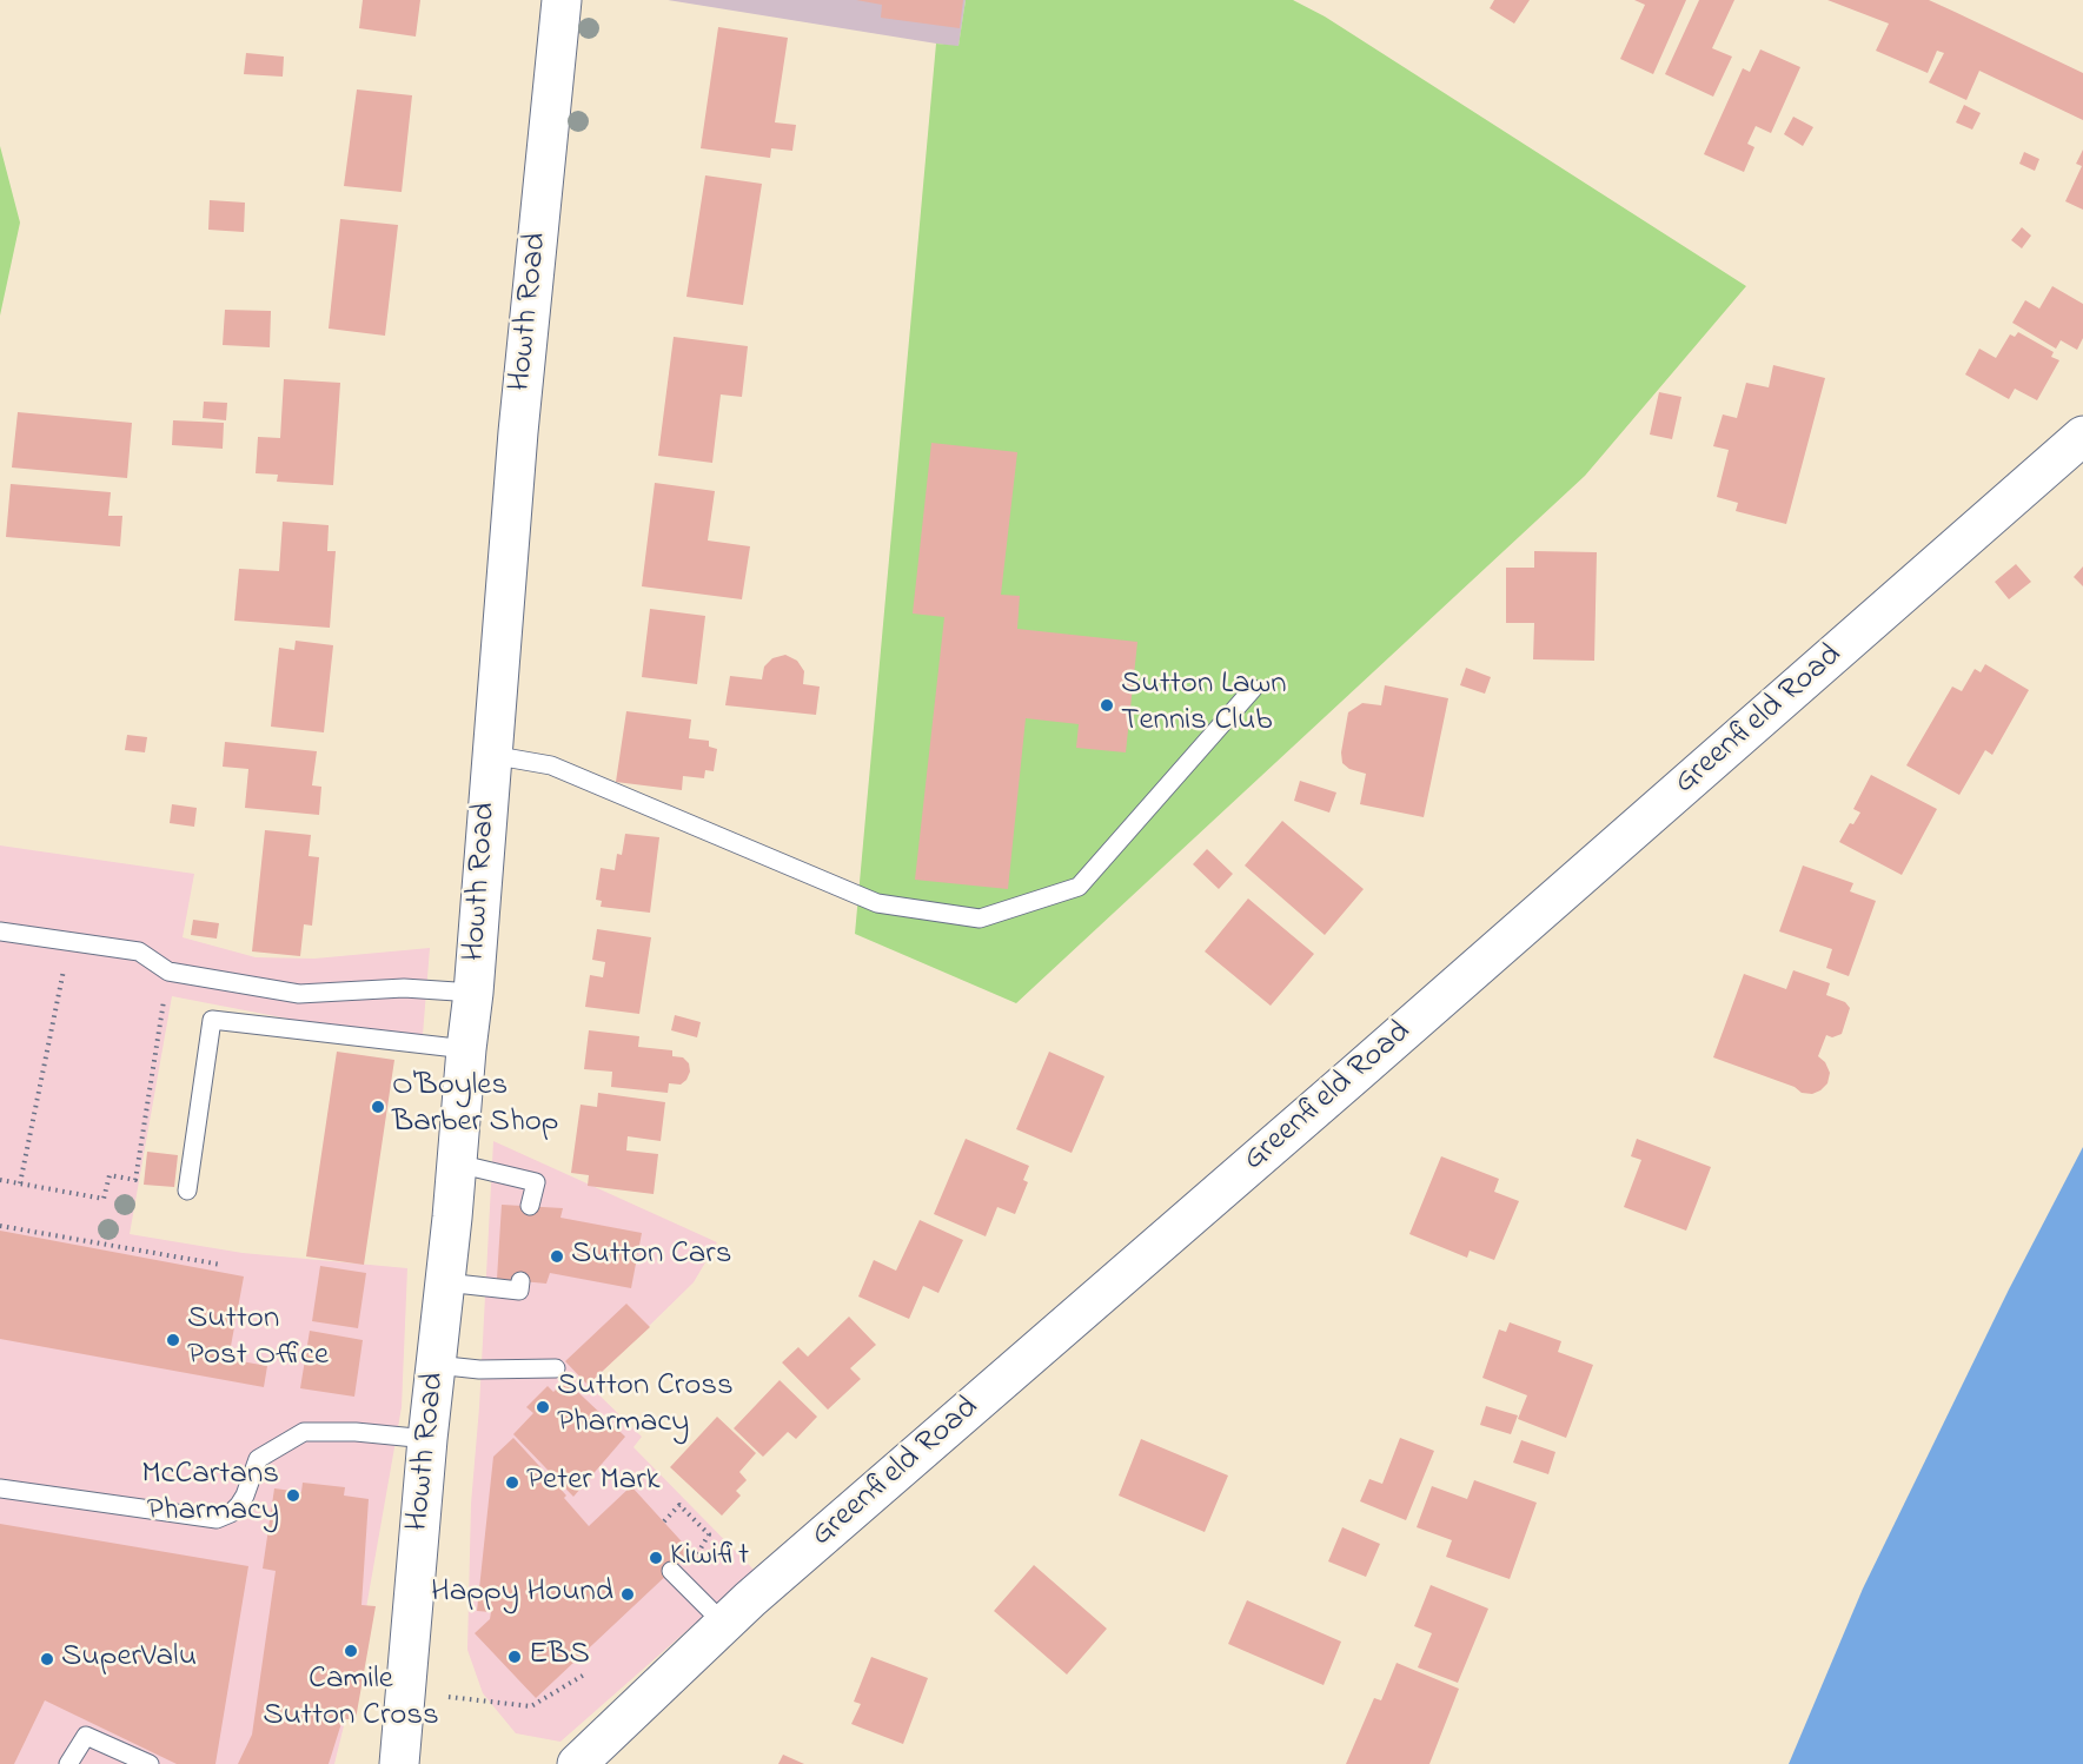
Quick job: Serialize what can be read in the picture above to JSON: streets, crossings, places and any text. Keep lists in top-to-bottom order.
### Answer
{
  "streets": {
    "main road": ["Howth Road", "Greenfield Road"]
  },
  "places": [
    "Sutton Lawn Tennis Club",
    "O'Boyles Barber Shop",
    "Sutton Cars",
    "Sutton Post Office",
    "Sutton Cross Pharmacy",
    "Peter Mark",
    "McCartans Pharmacy",
    "Kiwifit",
    "Happy Hound",
    "Camile Sutton Cross",
    "EBS",
    "SuperValu"
  ]
}
